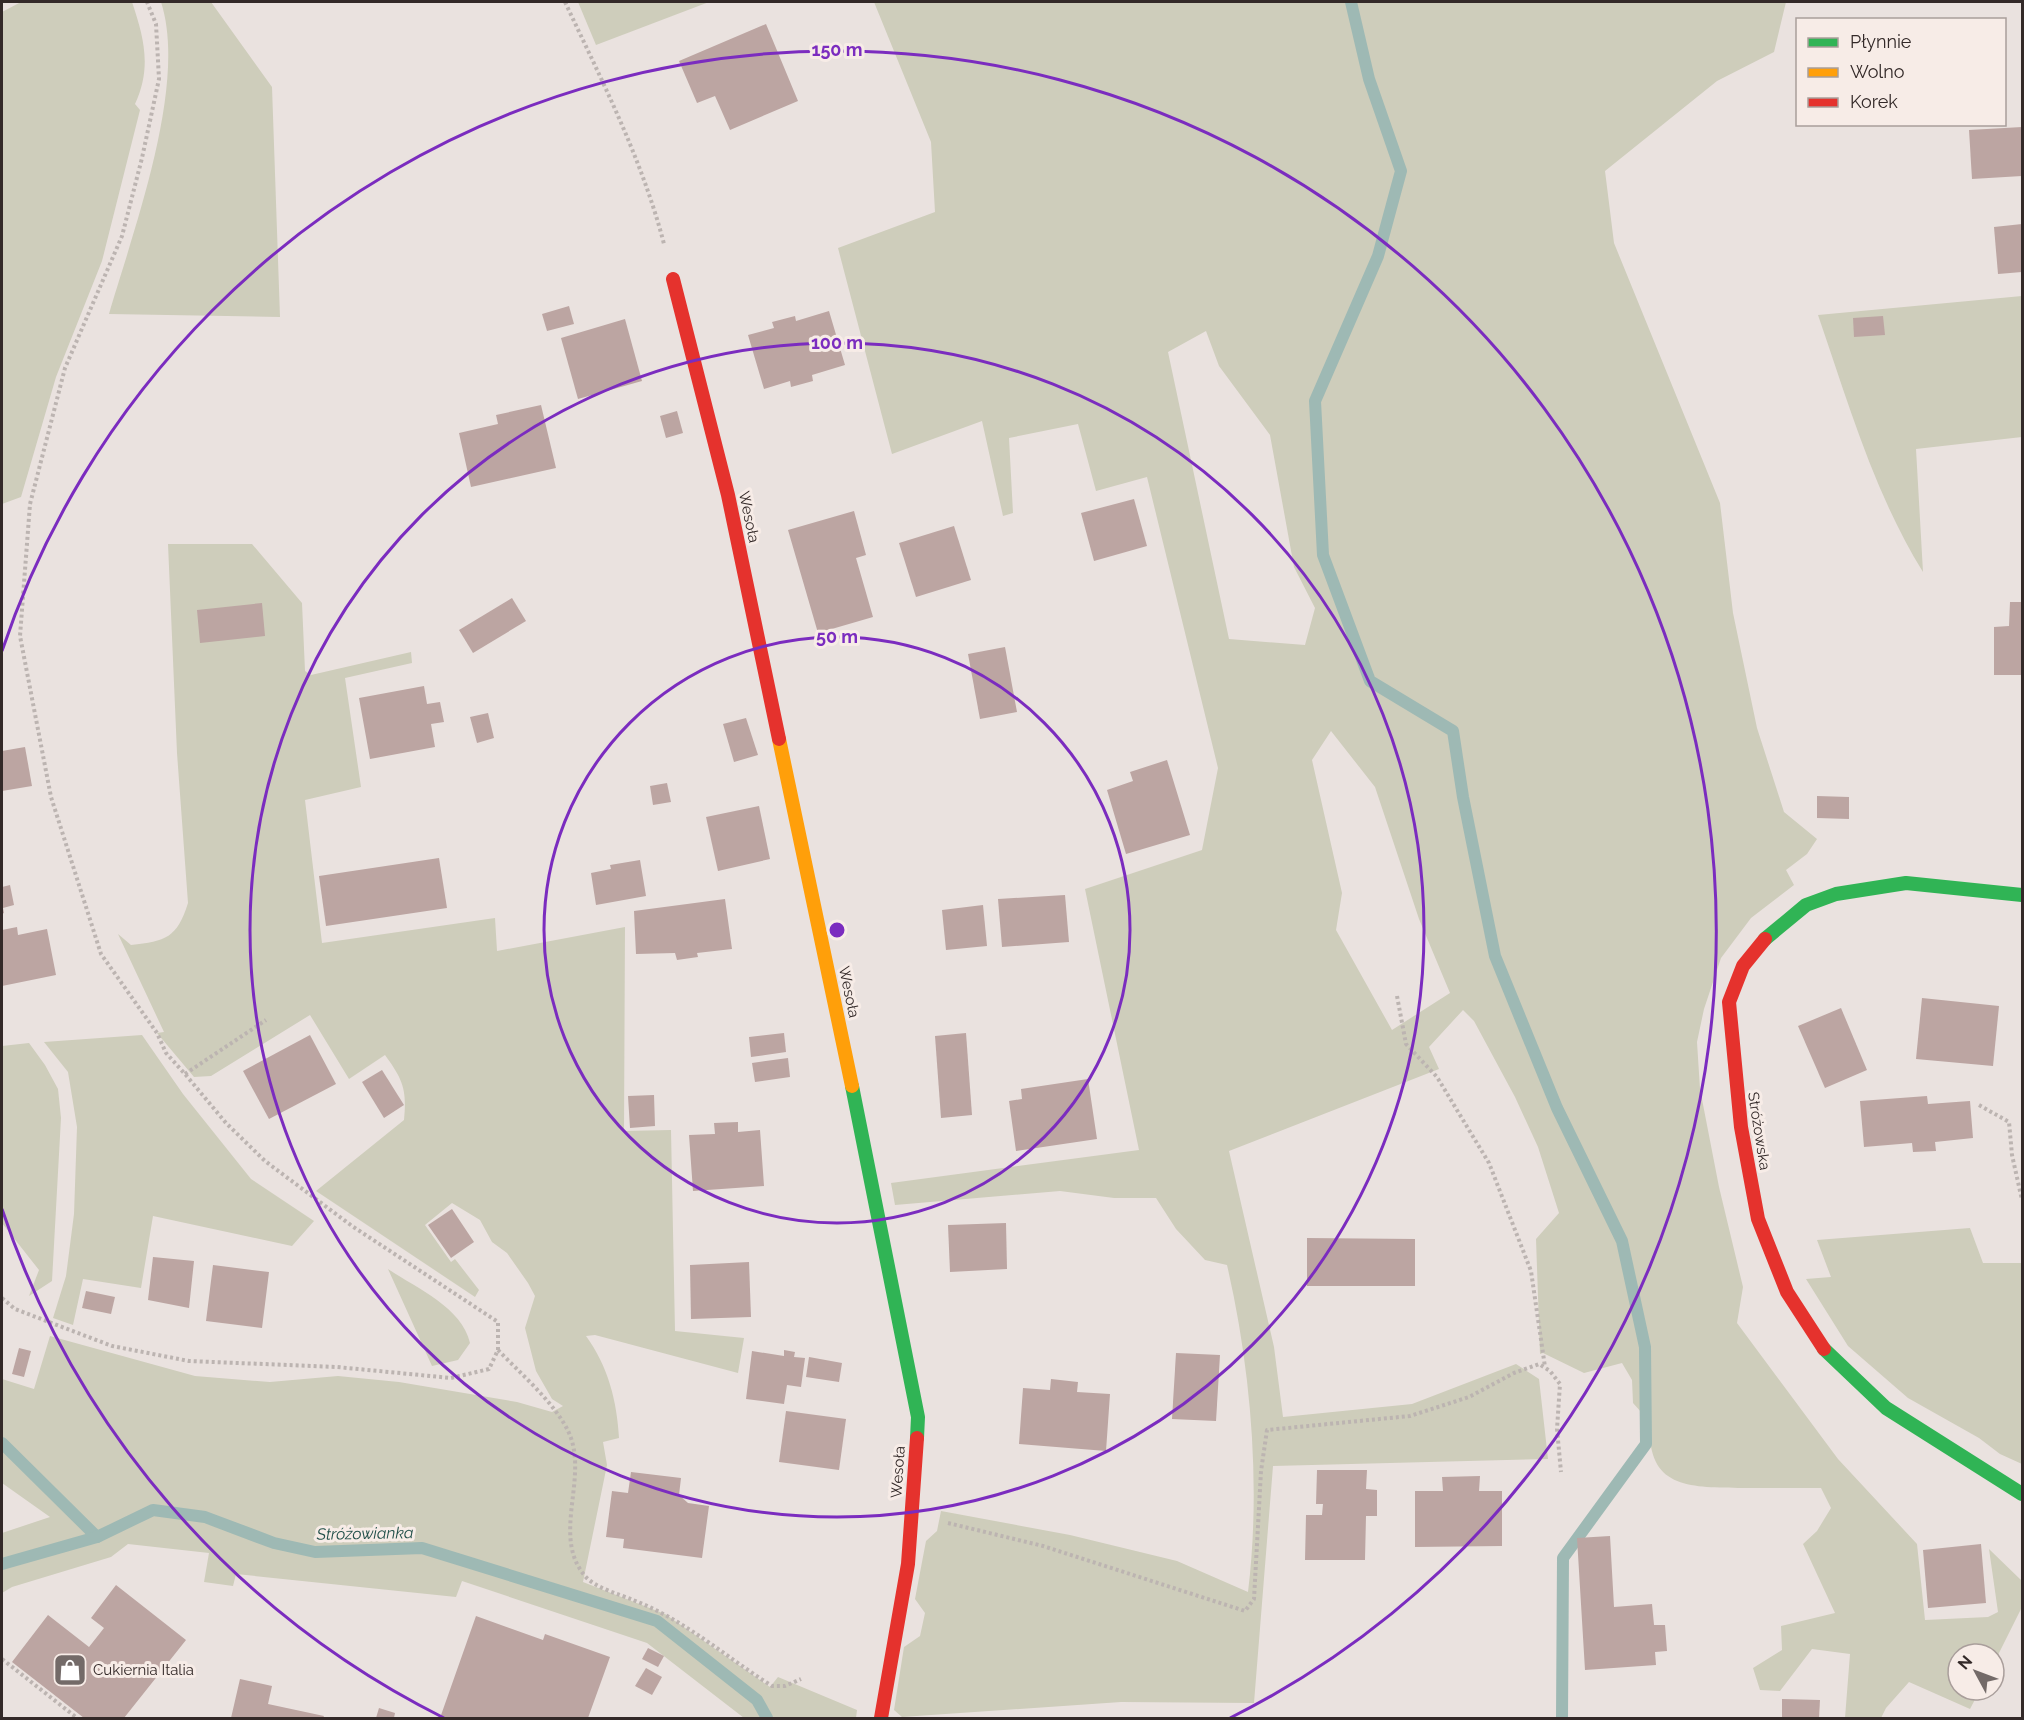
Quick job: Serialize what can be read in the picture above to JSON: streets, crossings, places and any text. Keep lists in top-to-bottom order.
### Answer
{
  "streets": {
    "street": ["Wesoła", "Stróżowska"]
  },
  "water": ["Stróżowianka"],
  "places": {
    "shop": ["Cukiernia Italia"]
  },
  "legend": ["Płynnie", "Wolno", "Korek"],
  "north": "top left",
  "rings": ["150 m", "100 m", "50 m"]
}
